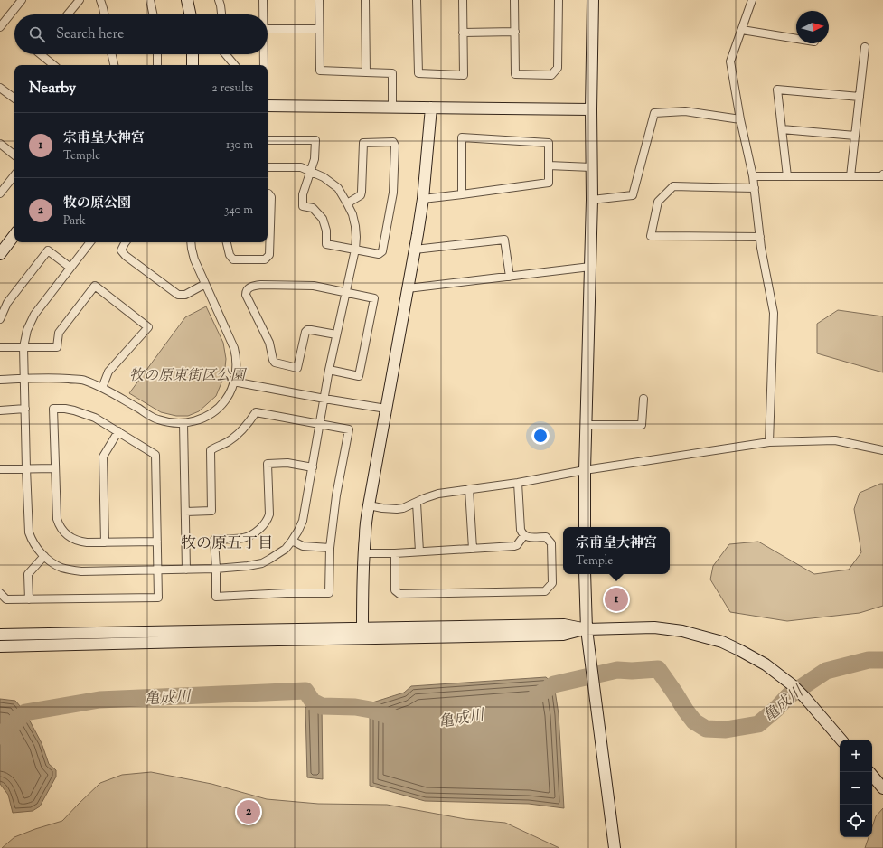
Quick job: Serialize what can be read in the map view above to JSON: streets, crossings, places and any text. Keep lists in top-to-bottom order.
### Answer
{
  "districts": ["牧の原五丁目"],
  "water": ["亀成川"],
  "parks": ["牧の原東街区公園"],
  "north": "right",
  "page": {
    "search": "Search here",
    "heading": ["Nearby", "2 results"],
    "list": [
      {
        "mark": "1",
        "name": "宗甫皇大神宮",
        "note": "Temple",
        "value": "130 m"
      },
      {
        "mark": "2",
        "name": "牧の原公園",
        "note": "Park",
        "value": "340 m"
      }
    ],
    "popup": ["宗甫皇大神宮", "Temple"],
    "pins": ["1", "2"],
    "map_buttons": ["+", "−"]
  }
}
